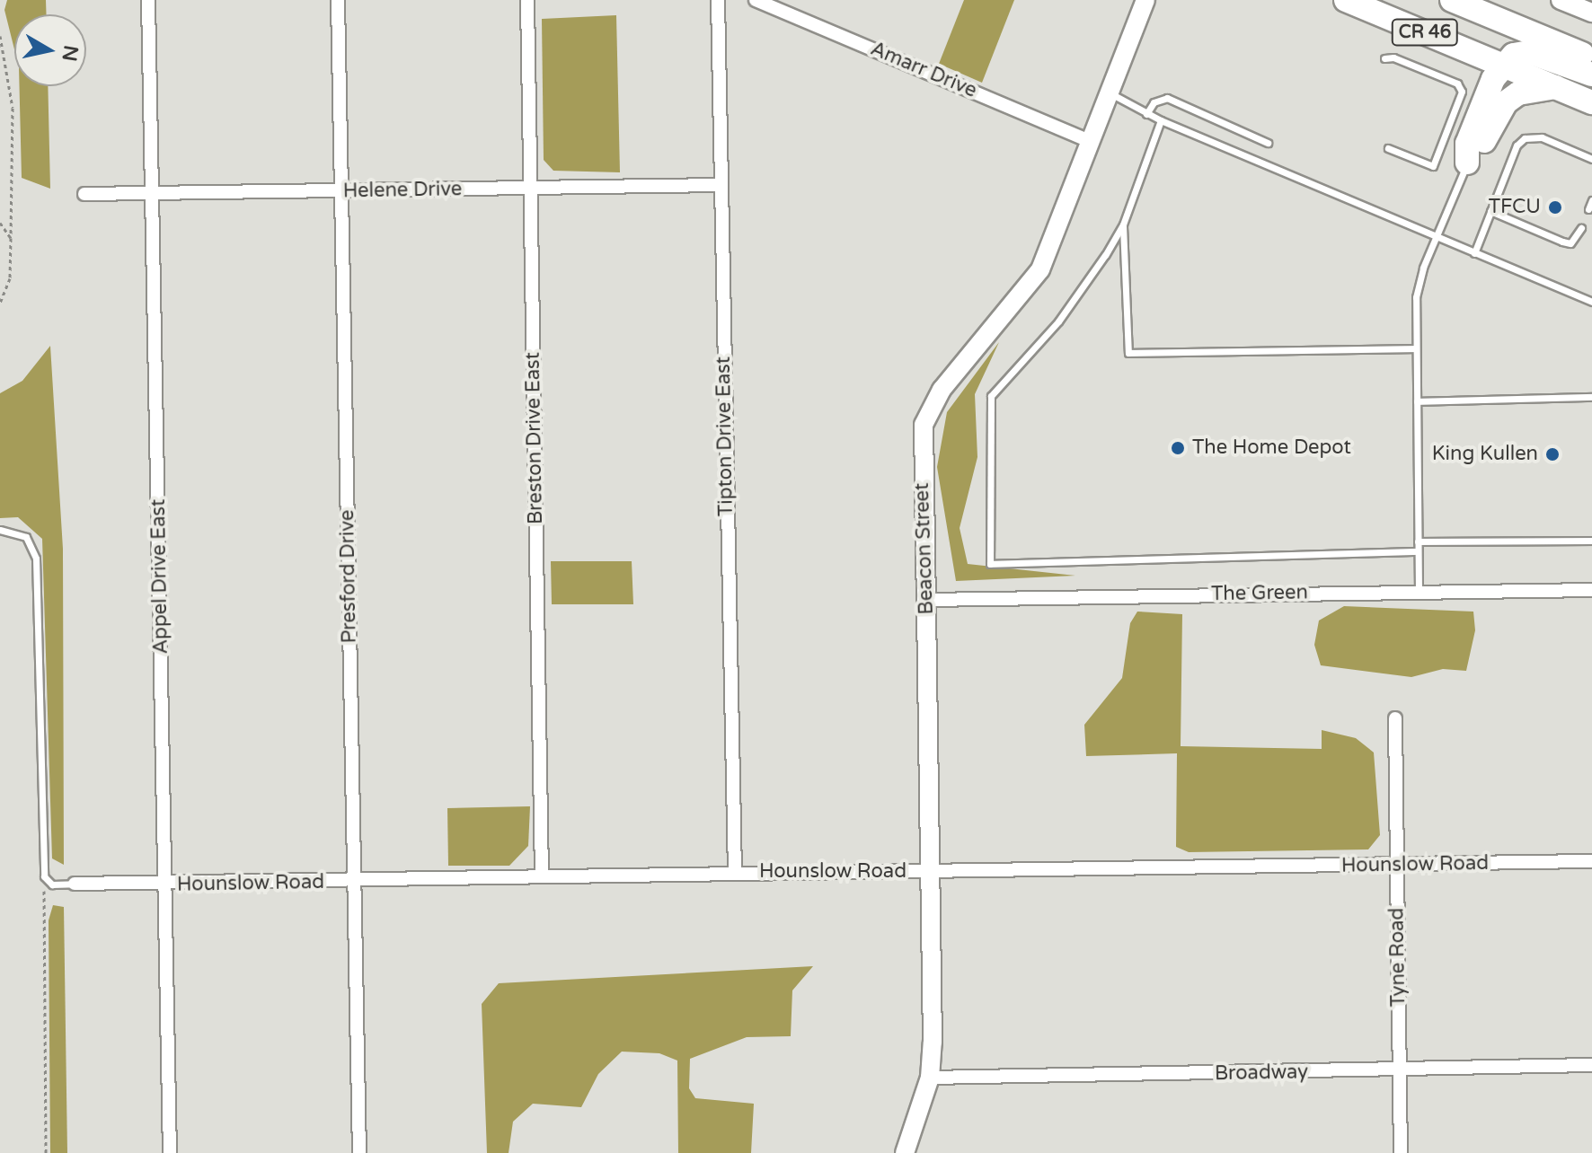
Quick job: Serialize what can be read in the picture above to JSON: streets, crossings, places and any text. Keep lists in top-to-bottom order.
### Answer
{
  "streets": {
    "highway": ["CR 46"],
    "street": [
      "Amarr Drive",
      "Helene Drive",
      "Tipton Drive East",
      "Breston Drive East",
      "Beacon Street",
      "Appel Drive East",
      "Presford Drive",
      "The Green",
      "Hounslow Road",
      "Tyne Road",
      "Broadway"
    ]
  },
  "crossings": [
    ["Amarr Drive", "Beacon Street"],
    ["Helene Drive", "Tipton Drive East"],
    ["Helene Drive", "Breston Drive East"],
    ["Helene Drive", "Appel Drive East"],
    ["Helene Drive", "Presford Drive"],
    ["Tipton Drive East", "Hounslow Road"],
    ["Breston Drive East", "Hounslow Road"],
    ["Beacon Street", "The Green"],
    ["Beacon Street", "Hounslow Road"],
    ["Beacon Street", "Broadway"],
    ["Appel Drive East", "Hounslow Road"],
    ["Presford Drive", "Hounslow Road"],
    ["Hounslow Road", "Tyne Road"],
    ["Tyne Road", "Broadway"]
  ],
  "places": ["TFCU", "The Home Depot", "King Kullen"],
  "north": "right"
}
